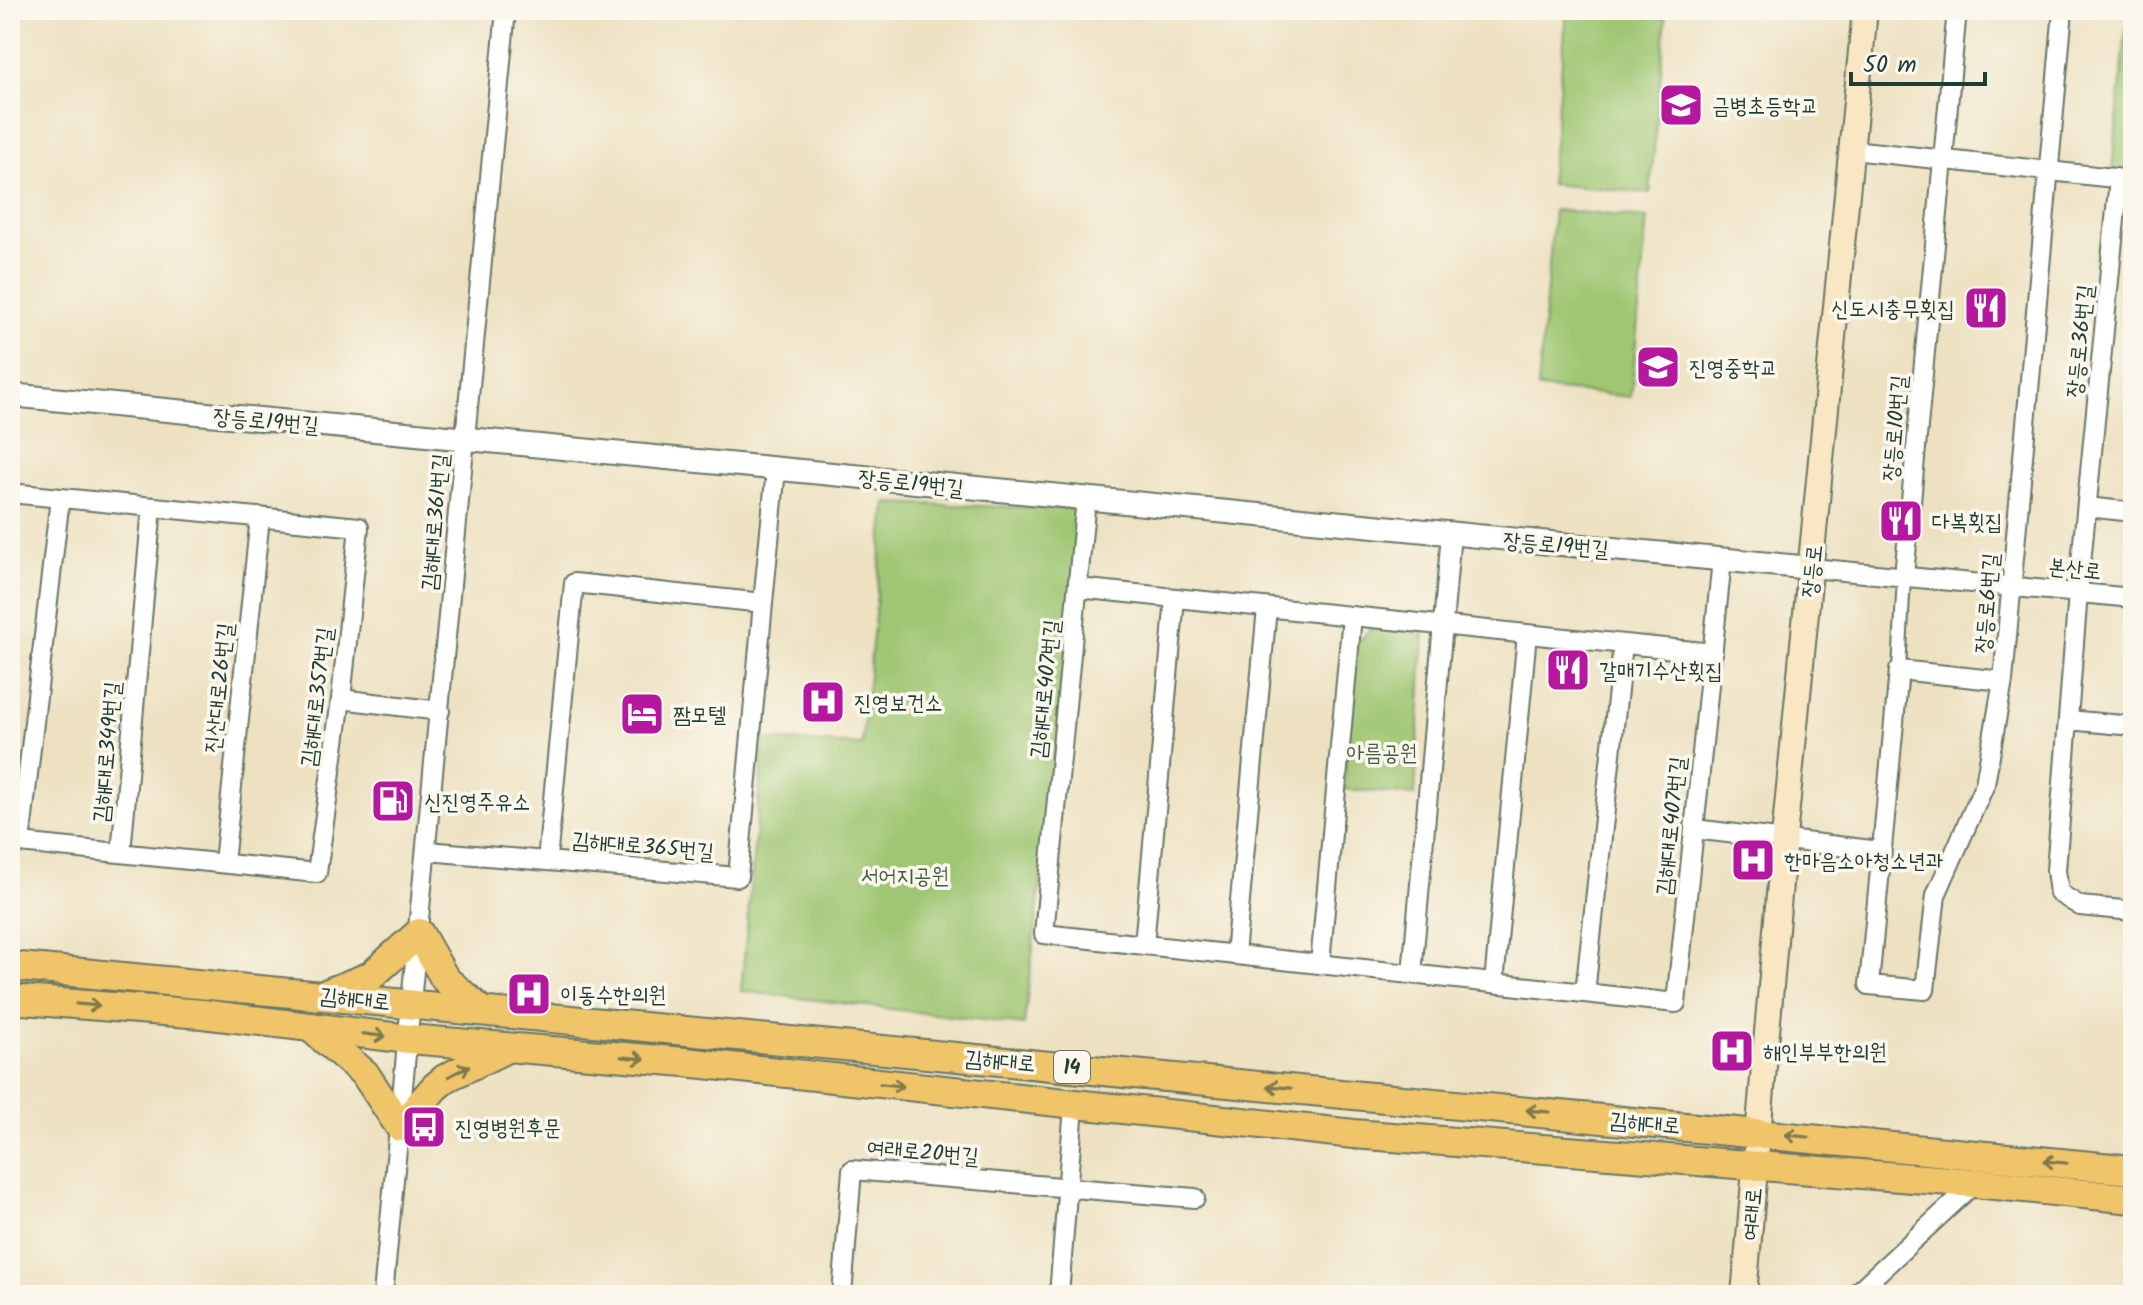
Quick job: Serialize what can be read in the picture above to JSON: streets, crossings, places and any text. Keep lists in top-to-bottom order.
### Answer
{
  "streets": {
    "main road": [
      "장등로",
      "김해대로",
      "14",
      "여래로"
    ],
    "street": [
      "장등로36번길",
      "장등로19번길",
      "장등로10번길",
      "김해대로361번길",
      "본산로",
      "장등로6번길",
      "진산대로26번길",
      "김해대로407번길",
      "김해대로357번길",
      "김해대로349번길",
      "김해대로365번길",
      "여래로20번길"
    ]
  },
  "crossings": [
    ["장등로36번길", "장등로10번길"],
    ["장등로36번길", "본산로"],
    ["장등로36번길", "장등로"],
    ["장등로36번길", "장등로6번길"],
    ["장등로19번길", "김해대로361번길"],
    ["장등로19번길", "본산로"],
    ["장등로19번길", "장등로"],
    ["장등로19번길", "김해대로407번길"],
    ["장등로19번길", "김해대로365번길"],
    ["장등로10번길", "본산로"],
    ["장등로10번길", "장등로6번길"],
    ["김해대로361번길", "김해대로"],
    ["본산로", "장등로"],
    ["본산로", "장등로6번길"],
    ["장등로", "김해대로"],
    ["장등로", "여래로"],
    ["진산대로26번길", "김해대로357번길"],
    ["진산대로26번길", "김해대로349번길"],
    ["김해대로357번길", "김해대로349번길"],
    ["김해대로", "여래로"]
  ],
  "parks": ["아름공원", "서어지공원"],
  "places": {
    "school or university": ["금병초등학교", "진영중학교"],
    "restaurant": ["신도시충무횟집", "다복횟집", "갈매기수산횟집"],
    "hospital": [
      "진영보건소",
      "한마음소아청소년과",
      "이동수한의원",
      "해인부부한의원"
    ],
    "hotel": ["짬모텔"],
    "fuel station": ["신진영주유소"],
    "bus stop": ["진영병원후문"]
  },
  "scale_bar": "50 m"
}
